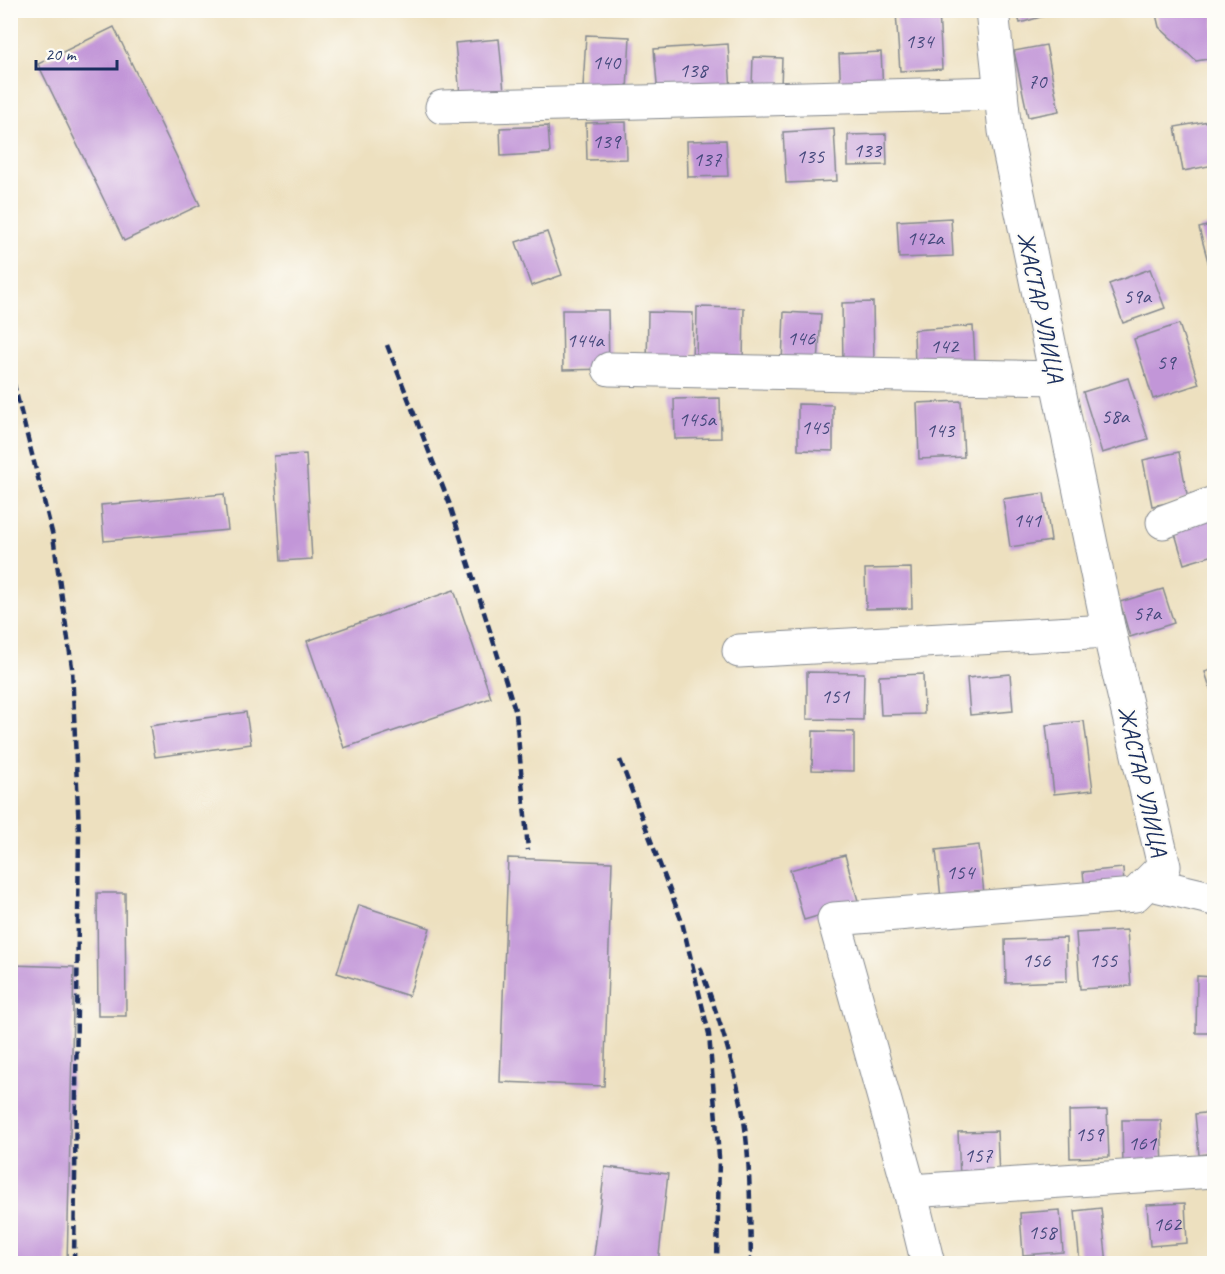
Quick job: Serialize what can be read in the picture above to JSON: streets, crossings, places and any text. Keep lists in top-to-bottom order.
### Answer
{
  "streets": {
    "street": ["ЖАСТАР УЛИЦА"]
  },
  "house_numbers": [
    "134",
    "140",
    "138",
    "70",
    "139",
    "133",
    "135",
    "137",
    "142а",
    "59а",
    "146",
    "144а",
    "142",
    "59",
    "58а",
    "145а",
    "145",
    "143",
    "141",
    "57а",
    "151",
    "154",
    "156",
    "155",
    "159",
    "161",
    "157",
    "162",
    "158"
  ],
  "scale_bar": "20 m"
}
